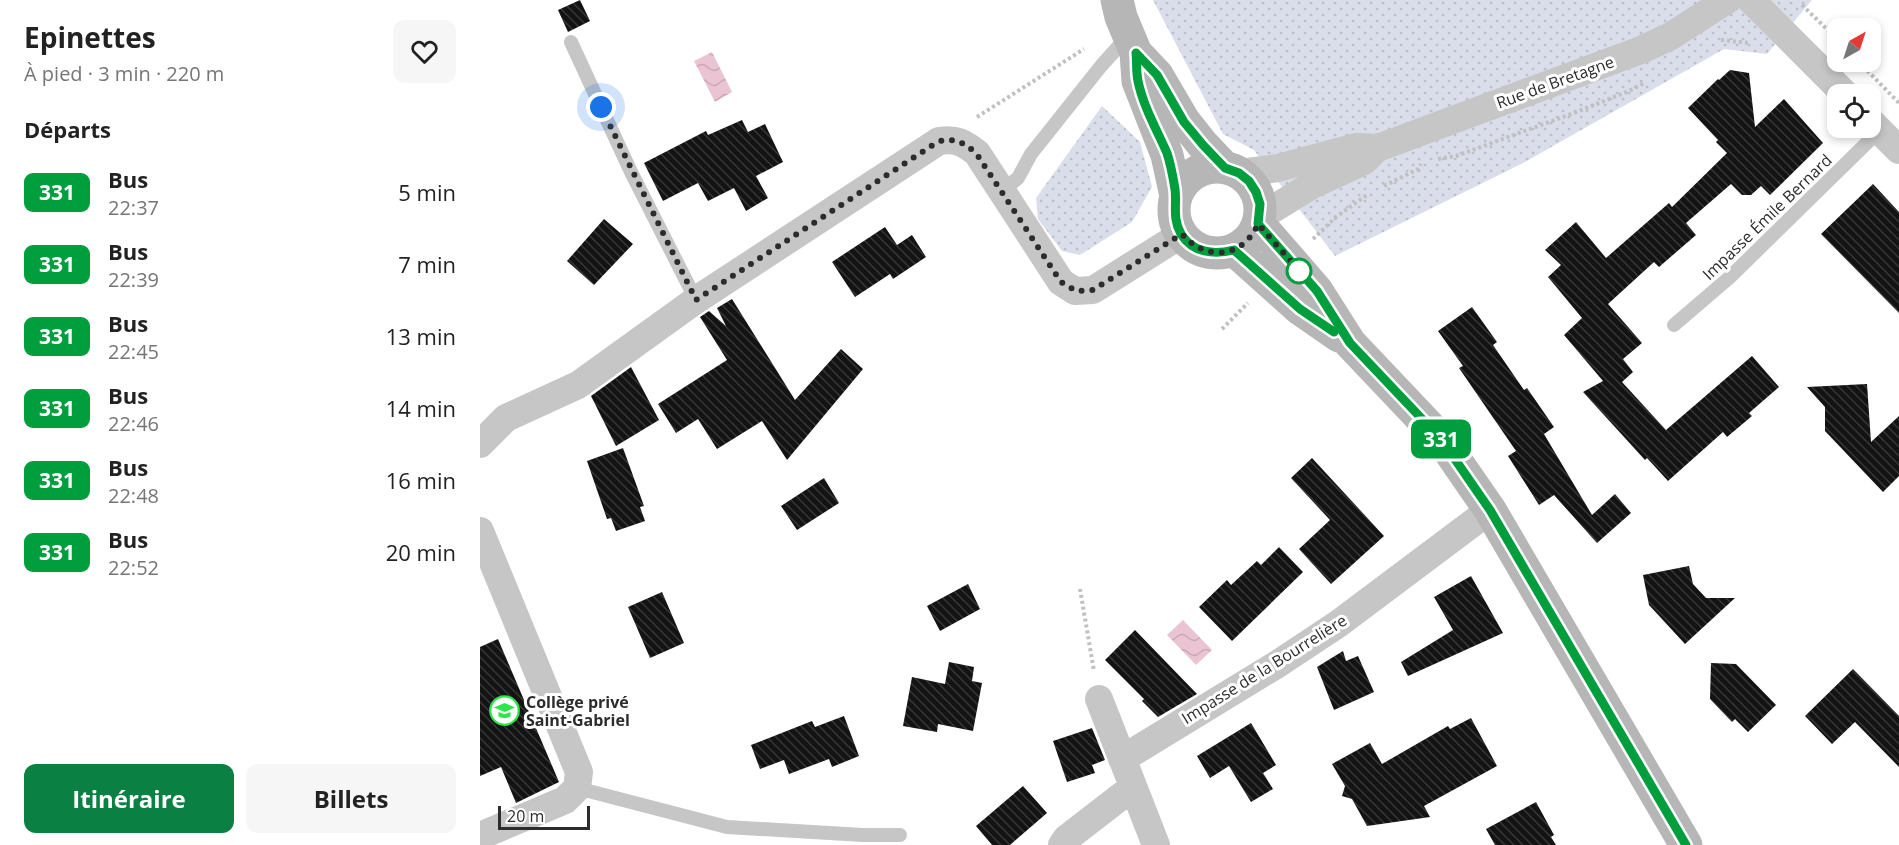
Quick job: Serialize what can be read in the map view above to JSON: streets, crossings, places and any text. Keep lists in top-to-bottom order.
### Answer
{
  "streets": {
    "street": ["Rue de Bretagne", "Impasse de la Bourrelière"],
    "lane": ["Impasse Émile Bernard"]
  },
  "places": {
    "school or university": ["Collège privé Saint-Gabriel"]
  },
  "lines": ["bus line 331"],
  "scale_bar": "20 m",
  "north": "top right",
  "page": {
    "heading": [
      ["Epinettes", "À pied · 3 min · 220 m"],
      "Départs"
    ],
    "on_map": "331",
    "list": [
      {
        "mark": "331",
        "name": "Bus",
        "note": "22:37",
        "value": "5 min"
      },
      {
        "mark": "331",
        "name": "Bus",
        "note": "22:39",
        "value": "7 min"
      },
      {
        "mark": "331",
        "name": "Bus",
        "note": "22:45",
        "value": "13 min"
      },
      {
        "mark": "331",
        "name": "Bus",
        "note": "22:46",
        "value": "14 min"
      },
      {
        "mark": "331",
        "name": "Bus",
        "note": "22:48",
        "value": "16 min"
      },
      {
        "mark": "331",
        "name": "Bus",
        "note": "22:52",
        "value": "20 min"
      }
    ],
    "buttons": ["Itinéraire", "Billets"],
    "scale": "20 m"
  }
}
